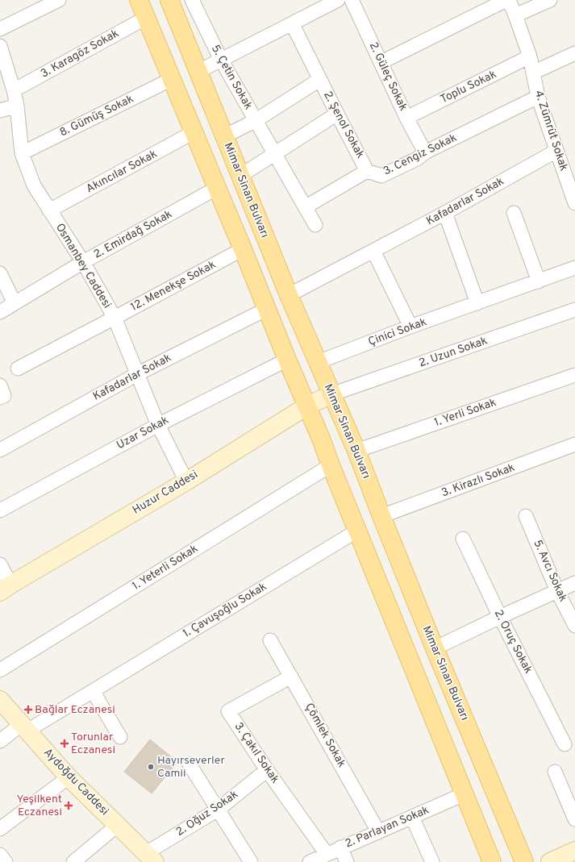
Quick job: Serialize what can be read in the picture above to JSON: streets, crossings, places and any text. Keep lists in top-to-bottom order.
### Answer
{
  "streets": {
    "main road": ["Mimar Sinan Bulvarı", "Huzur Caddesi", "Aydoğdu Caddesi"],
    "street": [
      "3. Karagöz Sokak",
      "2. Güleç Sokak",
      "5. Çetin Sokak",
      "Toplu Sokak",
      "8. Gümüş Sokak",
      "2. Şenol Sokak",
      "4. Zümrüt Sokak",
      "3. Cengiz Sokak",
      "Akıncılar Sokak",
      "Kafadarlar Sokak",
      "2. Emirdağ Sokak",
      "Osmanbey Caddesi",
      "12. Menekşe Sokak",
      "Çinici Sokak",
      "2. Uzun Sokak",
      "1. Yerli Sokak",
      "Uzar Sokak",
      "3. Kirazlı Sokak",
      "1. Yeterli Sokak",
      "5. Avcı Sokak",
      "1. Çavuşoğlu Sokak",
      "2. Oruç Sokak",
      "Çömlek Sokak",
      "3. Çakıl Sokak",
      "2. Oğuz Sokak",
      "2. Parlayan Sokak"
    ]
  },
  "crossings": [
    ["3. Karagöz Sokak", "Osmanbey Caddesi"],
    ["2. Güleç Sokak", "Toplu Sokak"],
    ["2. Güleç Sokak", "3. Cengiz Sokak"],
    ["5. Çetin Sokak", "2. Şenol Sokak"],
    ["Toplu Sokak", "4. Zümrüt Sokak"],
    ["8. Gümüş Sokak", "Osmanbey Caddesi"],
    ["2. Şenol Sokak", "3. Cengiz Sokak"],
    ["2. Şenol Sokak", "Mimar Sinan Bulvarı"],
    ["4. Zümrüt Sokak", "3. Cengiz Sokak"],
    ["4. Zümrüt Sokak", "Kafadarlar Sokak"],
    ["Akıncılar Sokak", "Osmanbey Caddesi"],
    ["Mimar Sinan Bulvarı", "Kafadarlar Sokak"],
    ["Mimar Sinan Bulvarı", "Çinici Sokak"],
    ["Mimar Sinan Bulvarı", "2. Uzun Sokak"],
    ["Mimar Sinan Bulvarı", "1. Yerli Sokak"],
    ["Mimar Sinan Bulvarı", "3. Kirazlı Sokak"],
    ["Mimar Sinan Bulvarı", "Huzur Caddesi"],
    ["Kafadarlar Sokak", "Osmanbey Caddesi"],
    ["2. Emirdağ Sokak", "Osmanbey Caddesi"],
    ["Osmanbey Caddesi", "12. Menekşe Sokak"],
    ["Osmanbey Caddesi", "Uzar Sokak"],
    ["Osmanbey Caddesi", "Huzur Caddesi"],
    ["2. Uzun Sokak", "Huzur Caddesi"],
    ["1. Çavuşoğlu Sokak", "Aydoğdu Caddesi"],
    ["Çömlek Sokak", "3. Çakıl Sokak"],
    ["Çömlek Sokak", "2. Parlayan Sokak"],
    ["3. Çakıl Sokak", "2. Oğuz Sokak"],
    ["3. Çakıl Sokak", "2. Parlayan Sokak"],
    ["Aydoğdu Caddesi", "2. Oğuz Sokak"]
  ],
  "places": {
    "health": ["Bağlar Eczanesi", "Torunlar Eczanesi", "Yeşilkent Eczanesi"],
    "other": ["Hayırseverler Camii"]
  }
}
